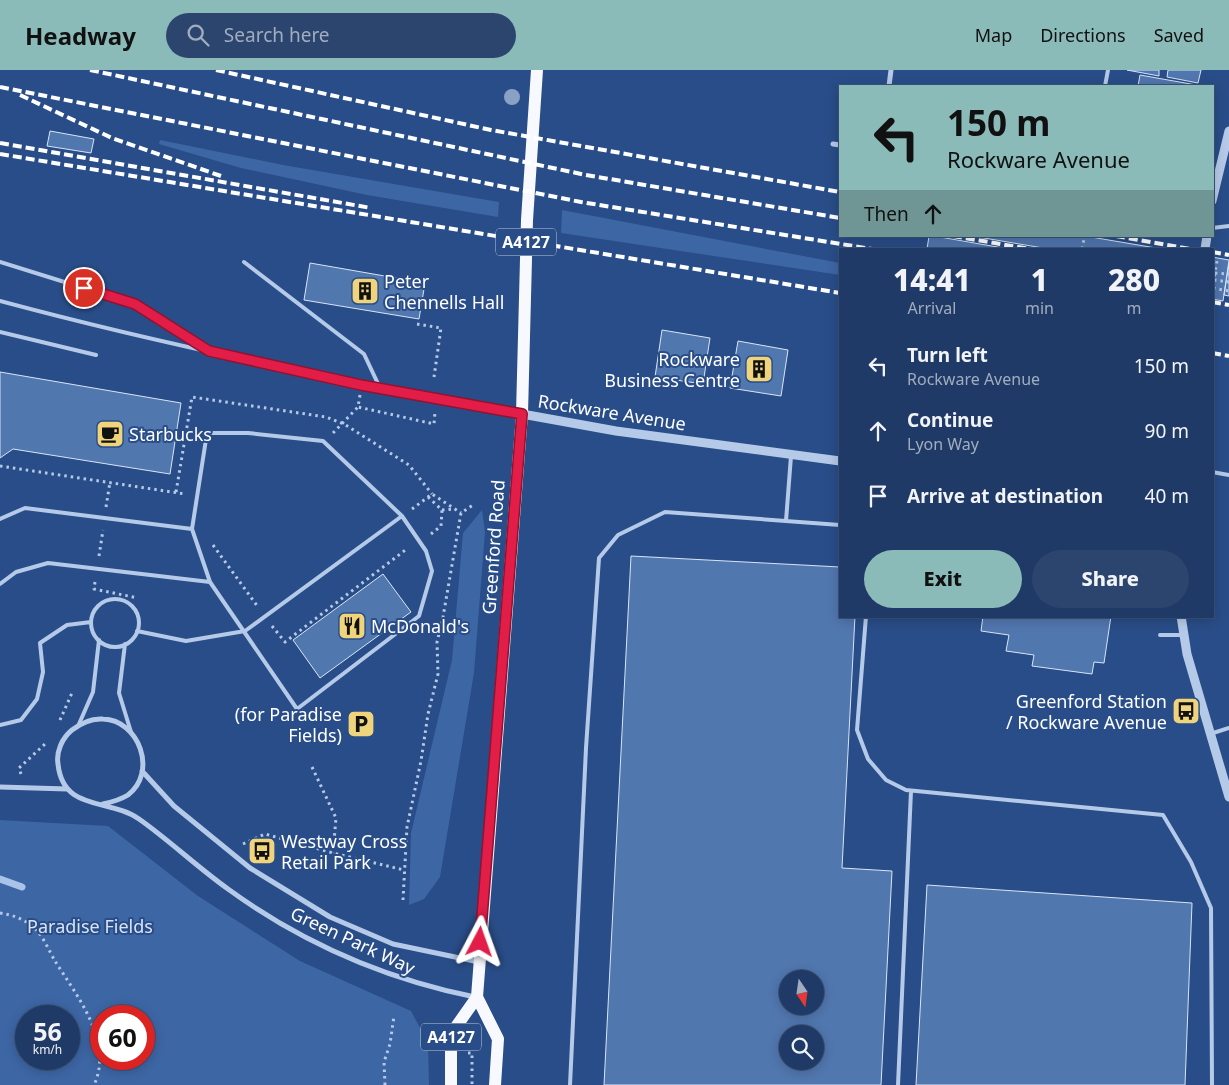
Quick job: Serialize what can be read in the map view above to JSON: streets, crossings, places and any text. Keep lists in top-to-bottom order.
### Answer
{
  "streets": {
    "main road": ["A4127", "Greenford Road"],
    "street": ["Rockware Avenue", "Green Park Way"]
  },
  "crossings": [
    ["A4127", "Greenford Road"],
    ["A4127", "Green Park Way"],
    ["Rockware Avenue", "Greenford Road"],
    ["Greenford Road", "Green Park Way"]
  ],
  "parks": ["Paradise Fields"],
  "places": {
    "building": ["Peter Chennells Hall", "Rockware Business Centre"],
    "cafe": ["Starbucks"],
    "restaurant": ["McDonald's"],
    "bus stop": ["Greenford Station / Rockware Avenue", "Westway Cross Retail Park"],
    "parking": ["(for Paradise Fields)"]
  },
  "north": "bottom",
  "page": {
    "header": "Headway",
    "search": "Search here",
    "nav": ["Map", "Directions", "Saved"],
    "turn": ["150 m", "Rockware Avenue"],
    "then": "Then",
    "eta": [
      "14:41",
      "Arrival",
      "1",
      "min",
      "280",
      "m"
    ],
    "list": [
      {
        "name": "Turn left",
        "note": "Rockware Avenue",
        "value": "150 m"
      },
      {
        "name": "Continue",
        "note": "Lyon Way",
        "value": "90 m"
      },
      {
        "name": "Arrive at destination",
        "value": "40 m"
      }
    ],
    "buttons": ["Exit", "Share"],
    "speed": "56 km/h",
    "limit": "60"
  }
}
